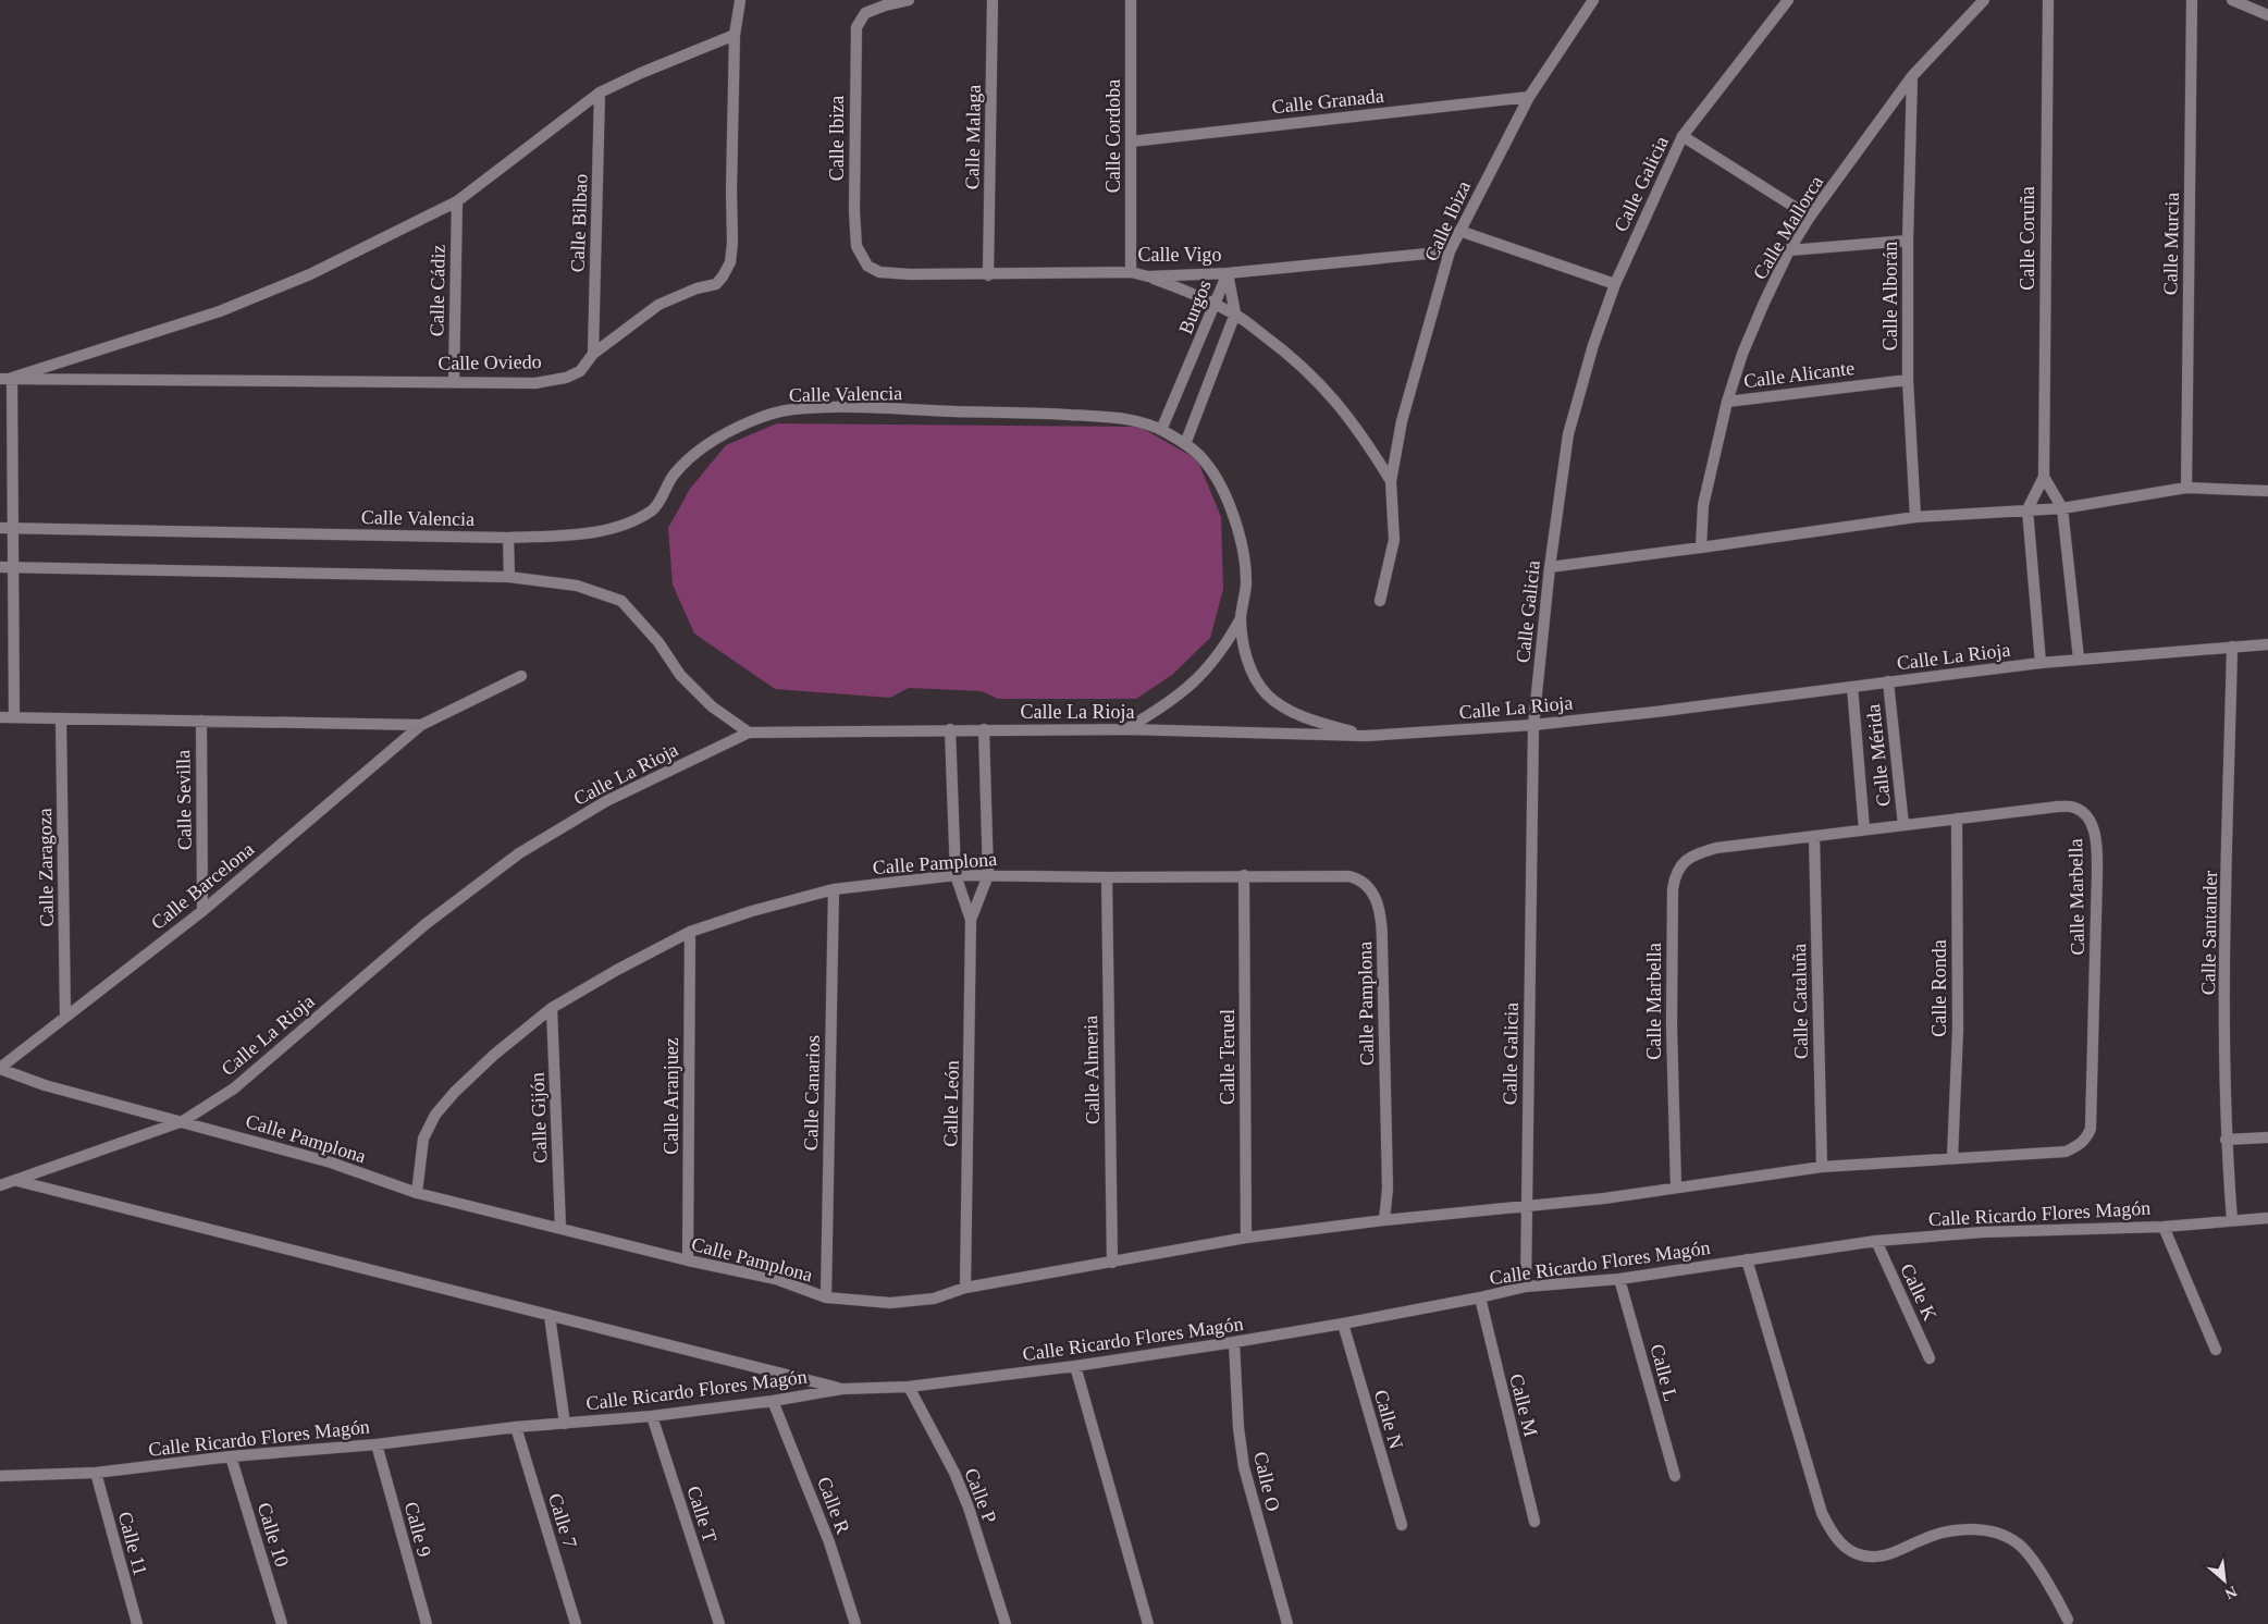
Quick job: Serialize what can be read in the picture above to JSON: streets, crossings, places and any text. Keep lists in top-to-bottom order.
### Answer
{
  "streets": {
    "street": [
      "Calle Granada",
      "Calle Cordoba",
      "Calle Malaga",
      "Calle Ibiza",
      "Calle Galicia",
      "Calle Bilbao",
      "Calle Mallorca",
      "Calle Coruña",
      "Calle Murcia",
      "Calle Vigo",
      "Calle Cádiz",
      "Calle Alborán",
      "Burgos",
      "Calle Oviedo",
      "Calle Alicante",
      "Calle Valencia",
      "Calle La Rioja",
      "Calle Mérida",
      "Calle Sevilla",
      "Calle Pamplona",
      "Calle Zaragoza",
      "Calle Barcelona",
      "Calle Marbella",
      "Calle Santander",
      "Calle Ronda",
      "Calle Cataluña",
      "Calle Teruel",
      "Calle Almeria",
      "Calle Canarios",
      "Calle Aranjuez",
      "Calle León",
      "Calle Gijón",
      "Calle Ricardo Flores Magón",
      "Calle K",
      "Calle L",
      "Calle M",
      "Calle N",
      "Calle O",
      "Calle P",
      "Calle R",
      "Calle T",
      "Calle 7",
      "Calle 9",
      "Calle 10",
      "Calle 11"
    ]
  },
  "crossings": [
    ["Calle Granada", "Calle Cordoba"],
    ["Calle Granada", "Calle Ibiza"],
    ["Calle Cordoba", "Calle Vigo"],
    ["Calle Malaga", "Calle Vigo"],
    ["Calle Ibiza", "Calle Vigo"],
    ["Calle Ibiza", "Burgos"],
    ["Calle Galicia", "Calle La Rioja"],
    ["Calle Galicia", "Calle Marbella"],
    ["Calle Galicia", "Calle Ricardo Flores Magón"],
    ["Calle Bilbao", "Calle Oviedo"],
    ["Calle Mallorca", "Calle Alborán"],
    ["Calle Mallorca", "Calle Alicante"],
    ["Calle Vigo", "Burgos"],
    ["Calle Cádiz", "Calle Oviedo"],
    ["Calle Alborán", "Calle Alicante"],
    ["Burgos", "Calle Valencia"],
    ["Calle Valencia", "Calle La Rioja"],
    ["Calle La Rioja", "Calle Mérida"],
    ["Calle La Rioja", "Calle Pamplona"],
    ["Calle La Rioja", "Calle Barcelona"],
    ["Calle La Rioja", "Calle Santander"],
    ["Calle La Rioja", "Calle León"],
    ["Calle Mérida", "Calle Marbella"],
    ["Calle Sevilla", "Calle Barcelona"],
    ["Calle Pamplona", "Calle Barcelona"],
    ["Calle Pamplona", "Calle Marbella"],
    ["Calle Pamplona", "Calle Teruel"],
    ["Calle Pamplona", "Calle Almeria"],
    ["Calle Pamplona", "Calle Canarios"],
    ["Calle Pamplona", "Calle Aranjuez"],
    ["Calle Pamplona", "Calle León"],
    ["Calle Pamplona", "Calle Gijón"],
    ["Calle Zaragoza", "Calle Barcelona"],
    ["Calle Marbella", "Calle Ronda"],
    ["Calle Marbella", "Calle Cataluña"],
    ["Calle Santander", "Calle Ricardo Flores Magón"],
    ["Calle Ricardo Flores Magón", "Calle K"],
    ["Calle Ricardo Flores Magón", "Calle L"],
    ["Calle Ricardo Flores Magón", "Calle M"],
    ["Calle Ricardo Flores Magón", "Calle N"],
    ["Calle Ricardo Flores Magón", "Calle O"],
    ["Calle Ricardo Flores Magón", "Calle P"],
    ["Calle Ricardo Flores Magón", "Calle R"],
    ["Calle Ricardo Flores Magón", "Calle T"],
    ["Calle Ricardo Flores Magón", "Calle 7"],
    ["Calle Ricardo Flores Magón", "Calle 9"],
    ["Calle Ricardo Flores Magón", "Calle 10"],
    ["Calle Ricardo Flores Magón", "Calle 11"]
  ],
  "north": "bottom right"
}
